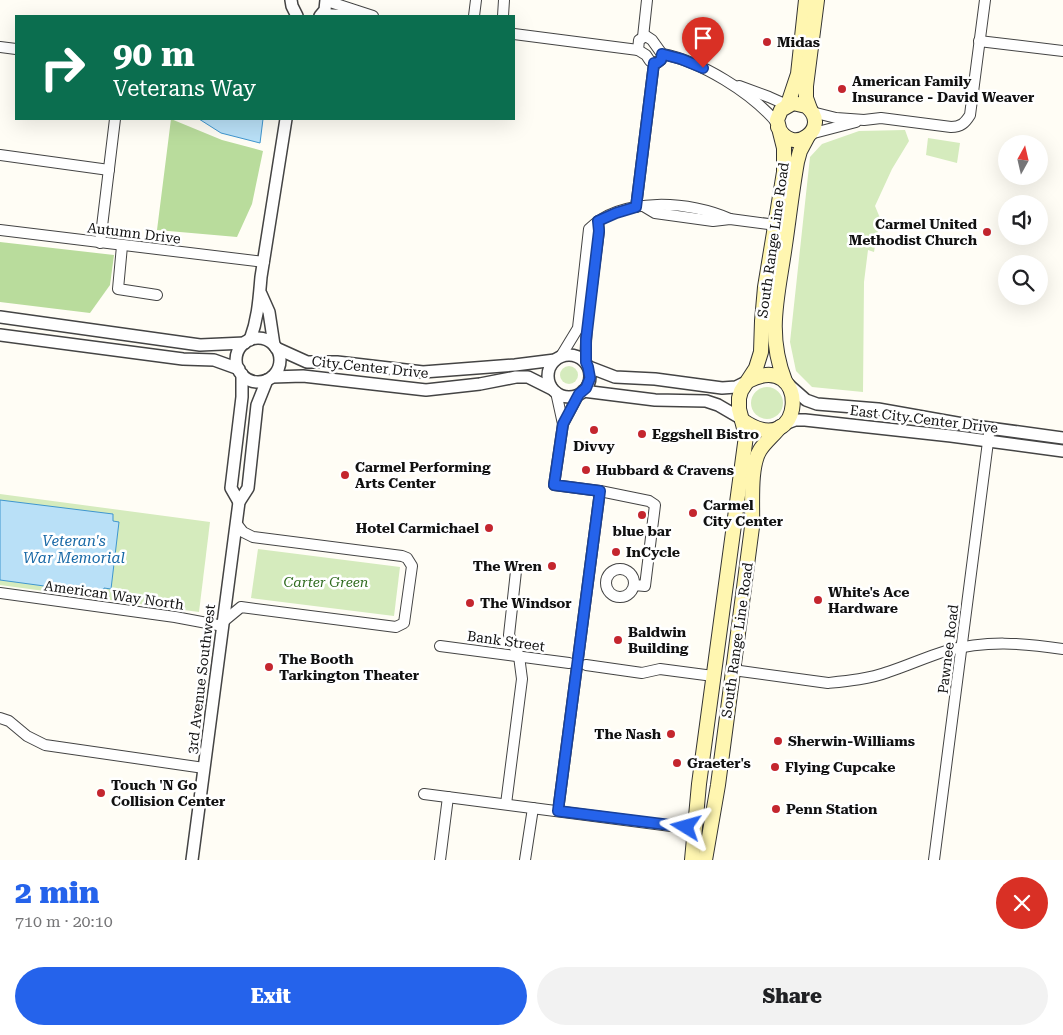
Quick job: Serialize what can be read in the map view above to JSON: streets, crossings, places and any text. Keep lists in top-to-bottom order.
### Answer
{
  "streets": {
    "main road": ["South Range Line Road"],
    "street": [
      "Autumn Drive",
      "City Center Drive",
      "East City Center Drive",
      "American Way North",
      "Bank Street",
      "Pawnee Road",
      "3rd Avenue Southwest"
    ]
  },
  "crossings": [
    ["South Range Line Road", "East City Center Drive"],
    ["City Center Drive", "3rd Avenue Southwest"],
    ["East City Center Drive", "Pawnee Road"],
    ["American Way North", "3rd Avenue Southwest"]
  ],
  "water": ["Veteran's War Memorial"],
  "parks": ["Carter Green"],
  "places": [
    "Midas",
    "American Family Insurance - David Weaver",
    "Carmel United Methodist Church",
    "Divvy",
    "Eggshell Bistro",
    "Hubbard & Cravens",
    "Carmel Performing Arts Center",
    "Carmel City Center",
    "blue bar",
    "Hotel Carmichael",
    "InCycle",
    "The Wren",
    "White's Ace Hardware",
    "The Windsor",
    "Baldwin Building",
    "The Booth Tarkington Theater",
    "The Nash",
    "Sherwin-Williams",
    "Graeter's",
    "Flying Cupcake",
    "Touch 'N Go Collision Center",
    "Penn Station"
  ],
  "north": "top",
  "page": {
    "turn": ["90 m", "Veterans Way"],
    "heading": ["2 min", "710 m · 20:10"],
    "buttons": ["Exit", "Share"]
  }
}
